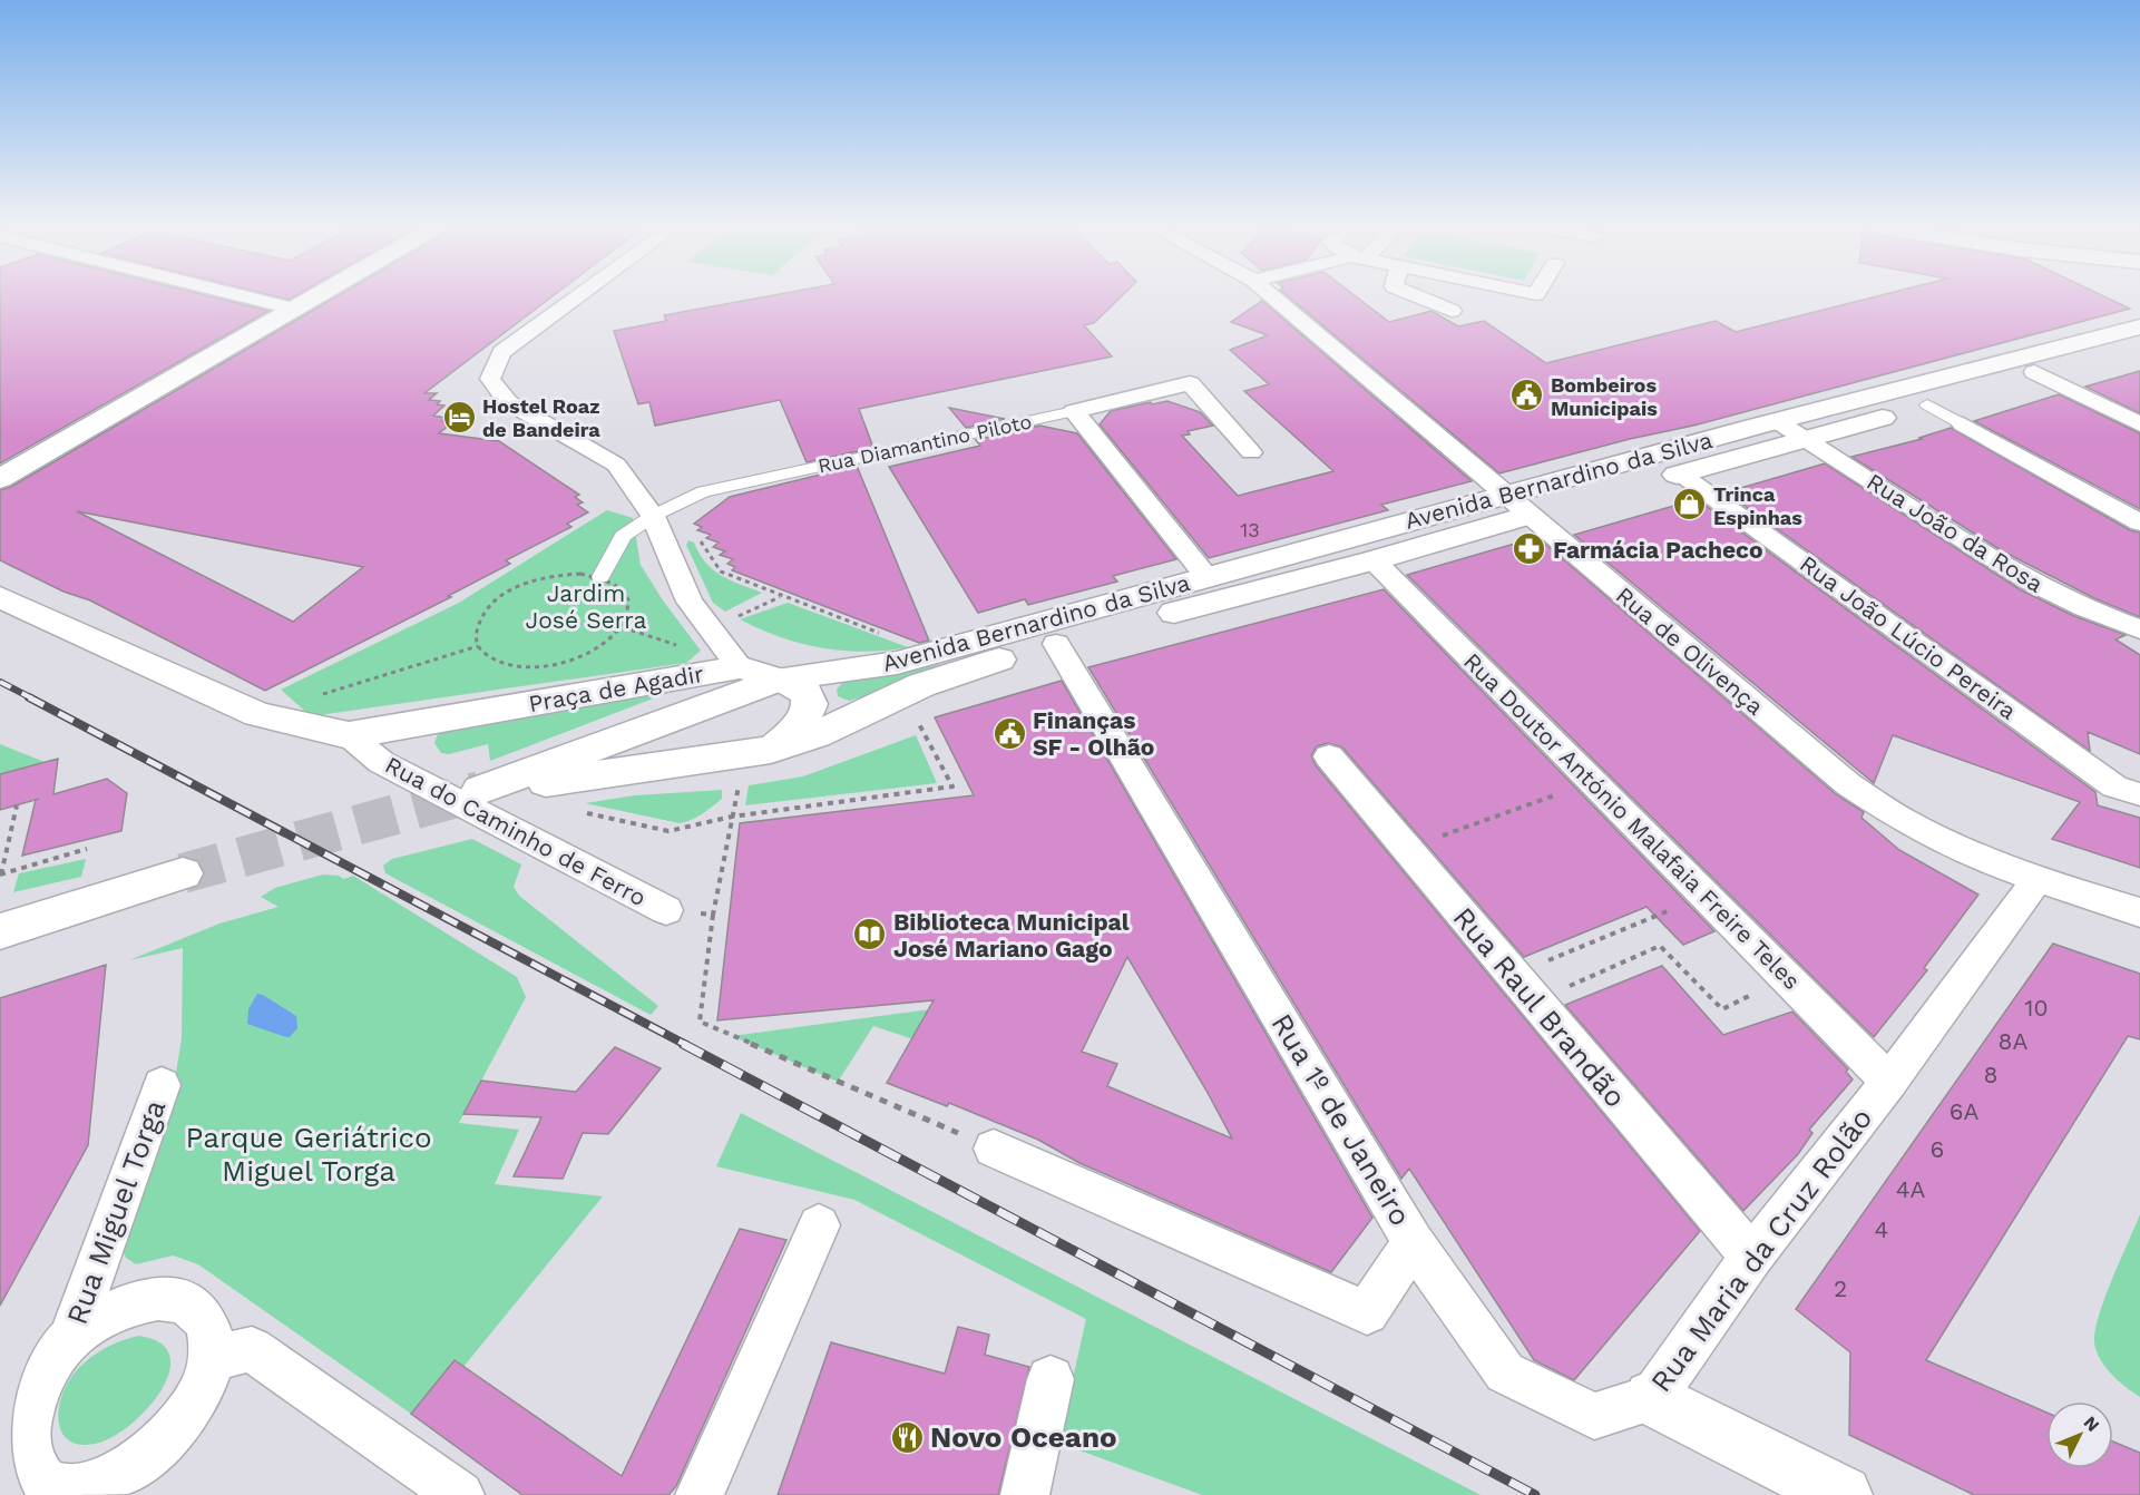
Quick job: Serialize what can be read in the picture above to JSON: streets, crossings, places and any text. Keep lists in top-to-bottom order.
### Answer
{
  "streets": {
    "main road": ["Avenida Bernardino da Silva", "Praça de Agadir", "Rua do Caminho de Ferro"],
    "street": [
      "Rua Diamantino Piloto",
      "Rua João da Rosa",
      "Rua João Lúcio Pereira",
      "Rua de Olivença",
      "Rua Doutor António Malafaia Freire Teles",
      "Rua Raul Brandão",
      "Rua 1º de Janeiro",
      "Rua Miguel Torga",
      "Rua Maria da Cruz Rolão"
    ]
  },
  "crossings": [
    ["Avenida Bernardino da Silva", "Rua João da Rosa"],
    ["Avenida Bernardino da Silva", "Rua João Lúcio Pereira"],
    ["Avenida Bernardino da Silva", "Rua de Olivença"],
    ["Avenida Bernardino da Silva", "Praça de Agadir"],
    ["Avenida Bernardino da Silva", "Rua Doutor António Malafaia Freire Teles"],
    ["Avenida Bernardino da Silva", "Rua 1º de Janeiro"],
    ["Rua de Olivença", "Rua Maria da Cruz Rolão"],
    ["Praça de Agadir", "Rua do Caminho de Ferro"],
    ["Rua Doutor António Malafaia Freire Teles", "Rua Maria da Cruz Rolão"],
    ["Rua Raul Brandão", "Rua Maria da Cruz Rolão"],
    ["Rua 1º de Janeiro", "Rua Maria da Cruz Rolão"]
  ],
  "parks": ["Jardim José Serra", "Parque Geriátrico Miguel Torga"],
  "places": {
    "public building": ["Bombeiros Municipais", "Finanças SF - Olhão"],
    "hotel": ["Hostel Roaz de Bandeira"],
    "shop": ["Trinca Espinhas"],
    "pharmacy": ["Farmácia Pacheco"],
    "library": ["Biblioteca Municipal José Mariano Gago"],
    "restaurant": ["Novo Oceano"]
  },
  "house_numbers": [
    "13",
    "10",
    "8A",
    "8",
    "6A",
    "6",
    "4A",
    "4",
    "2"
  ],
  "north": "top right"
}
